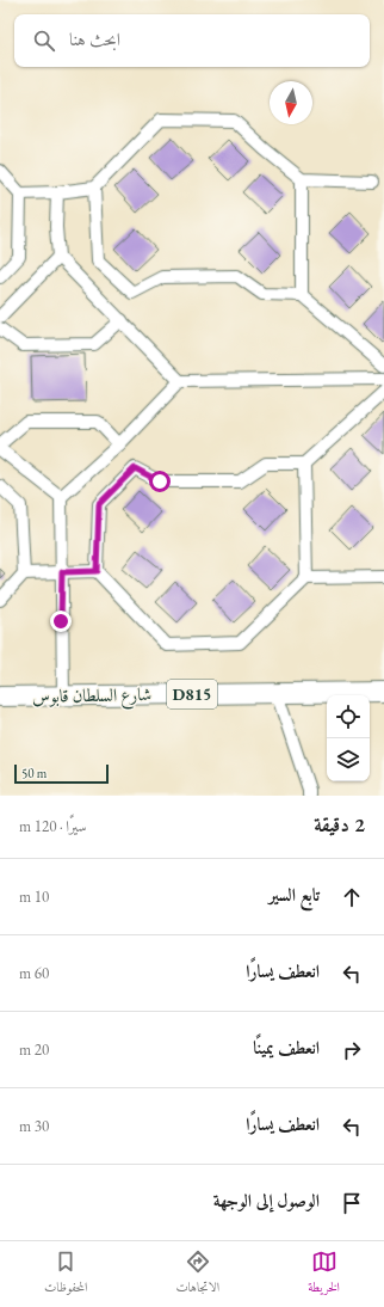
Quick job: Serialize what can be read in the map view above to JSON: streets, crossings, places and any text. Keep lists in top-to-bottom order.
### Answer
{
  "streets": {
    "main road": ["D815", "شارع السلطان قابوس"]
  },
  "scale_bar": "50 m",
  "north": "bottom",
  "page": {
    "search": "ابحث هنا",
    "scale": "50 m",
    "heading": ["2 دقيقة", "سيرًا · 120 m"],
    "list": [
      ["تابع السير", "10 m"],
      ["انعطف يسارًا", "60 m"],
      ["انعطف يمينًا", "20 m"],
      ["انعطف يسارًا", "30 m"],
      "الوصول إلى الوجهة"
    ],
    "nav": ["الخريطة", "الاتجاهات", "المحفوظات"]
  }
}
